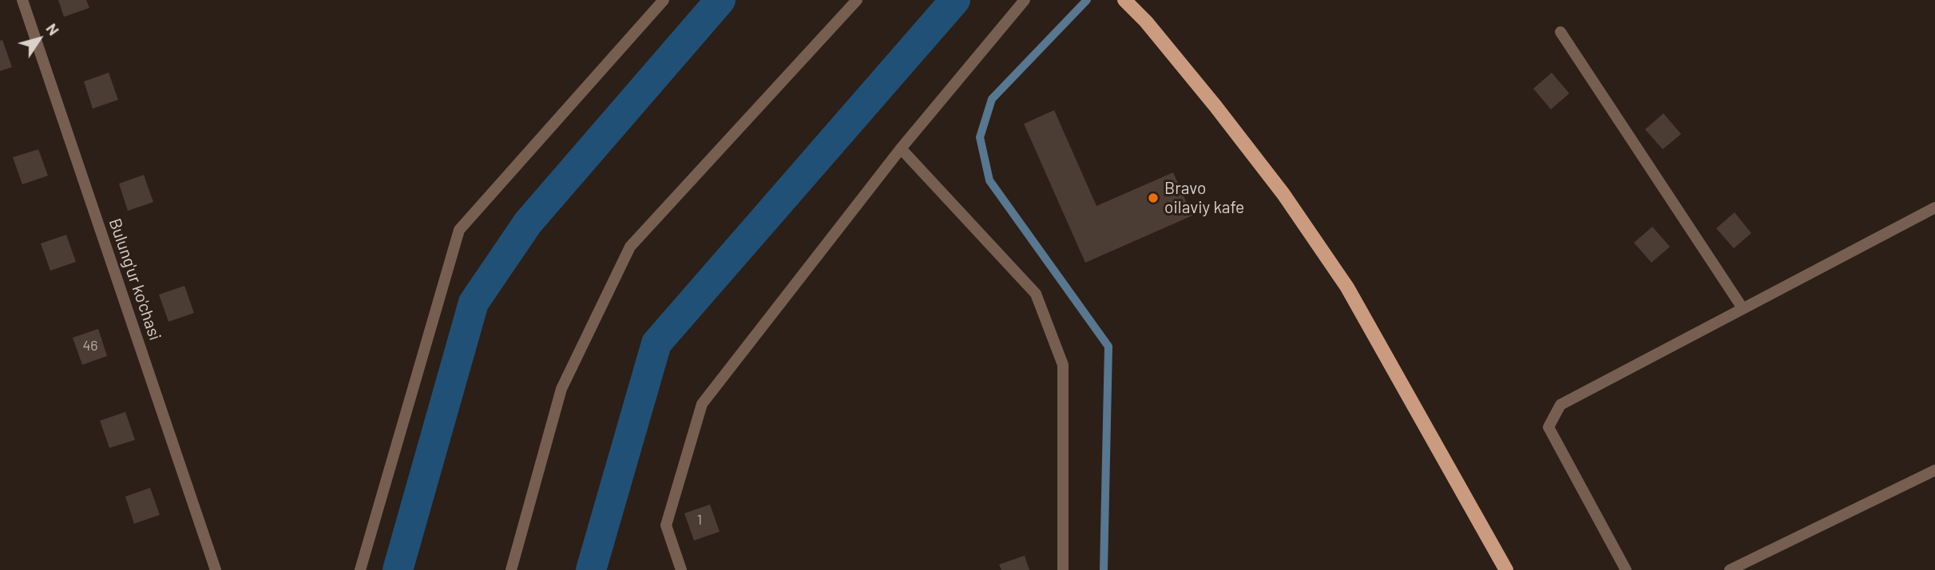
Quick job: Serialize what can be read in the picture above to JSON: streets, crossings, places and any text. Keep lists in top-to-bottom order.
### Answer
{
  "streets": {
    "street": ["Bulung'ur ko'chasi"]
  },
  "places": ["Bravo oilaviy kafe"],
  "house_numbers": ["46", "1"],
  "north": "top right"
}
